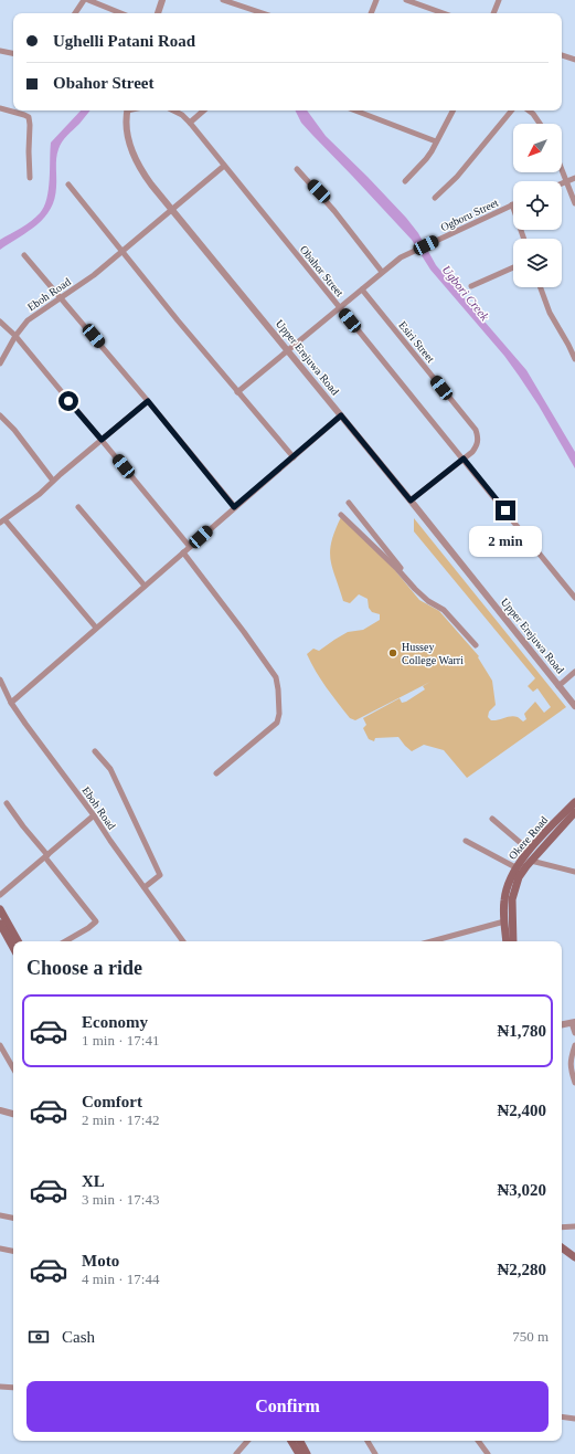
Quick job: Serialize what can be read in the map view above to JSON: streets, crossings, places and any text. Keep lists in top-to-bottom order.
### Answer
{
  "streets": {
    "main road": ["Okere Road"],
    "street": [
      "Ogboru Street",
      "Obahor Street",
      "Eboh Road",
      "Esiri Street",
      "Upper Erejuwa Road"
    ]
  },
  "crossings": [
    ["Ogboru Street", "Obahor Street"],
    ["Ogboru Street", "Esiri Street"],
    ["Ogboru Street", "Upper Erejuwa Road"],
    ["Obahor Street", "Eboh Road"],
    ["Obahor Street", "Esiri Street"],
    ["Eboh Road", "Upper Erejuwa Road"],
    ["Esiri Street", "Upper Erejuwa Road"]
  ],
  "water": ["Ugbori Creek"],
  "places": ["Hussey College Warri"],
  "north": "bottom left",
  "page": {
    "banner": ["Ughelli Patani Road", "Obahor Street"],
    "bubble": "2 min",
    "heading": "Choose a ride",
    "list": [
      {
        "name": "Economy",
        "note": "1 min · 17:41",
        "value": "₦1,780"
      },
      {
        "name": "Comfort",
        "note": "2 min · 17:42",
        "value": "₦2,400"
      },
      {
        "name": "XL",
        "note": "3 min · 17:43",
        "value": "₦3,020"
      },
      {
        "name": "Moto",
        "note": "4 min · 17:44",
        "value": "₦2,280"
      }
    ],
    "pay": ["Cash", "750 m"],
    "buttons": "Confirm"
  }
}
